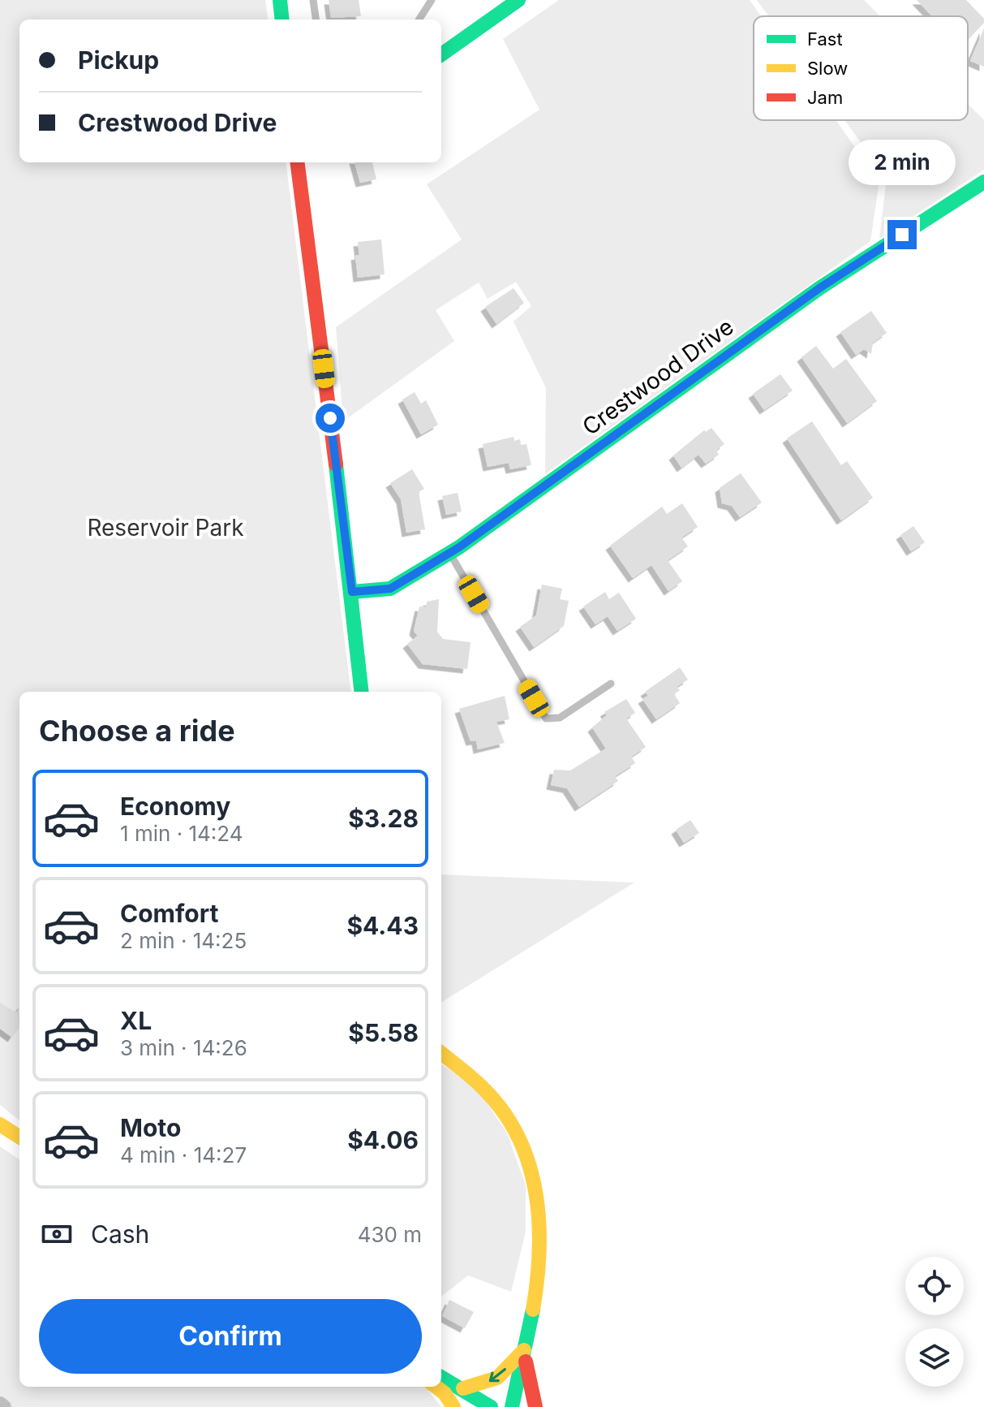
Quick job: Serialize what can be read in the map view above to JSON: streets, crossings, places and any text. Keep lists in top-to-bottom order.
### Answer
{
  "streets": {
    "main road": ["Crestwood Drive"]
  },
  "parks": ["Reservoir Park"],
  "legend": ["Fast", "Slow", "Jam"],
  "page": {
    "banner": ["Pickup", "Crestwood Drive"],
    "bubble": "2 min",
    "heading": "Choose a ride",
    "list": [
      {
        "name": "Economy",
        "note": "1 min · 14:24",
        "value": "$3.28"
      },
      {
        "name": "Comfort",
        "note": "2 min · 14:25",
        "value": "$4.43"
      },
      {
        "name": "XL",
        "note": "3 min · 14:26",
        "value": "$5.58"
      },
      {
        "name": "Moto",
        "note": "4 min · 14:27",
        "value": "$4.06"
      }
    ],
    "pay": ["Cash", "430 m"],
    "buttons": "Confirm"
  }
}
